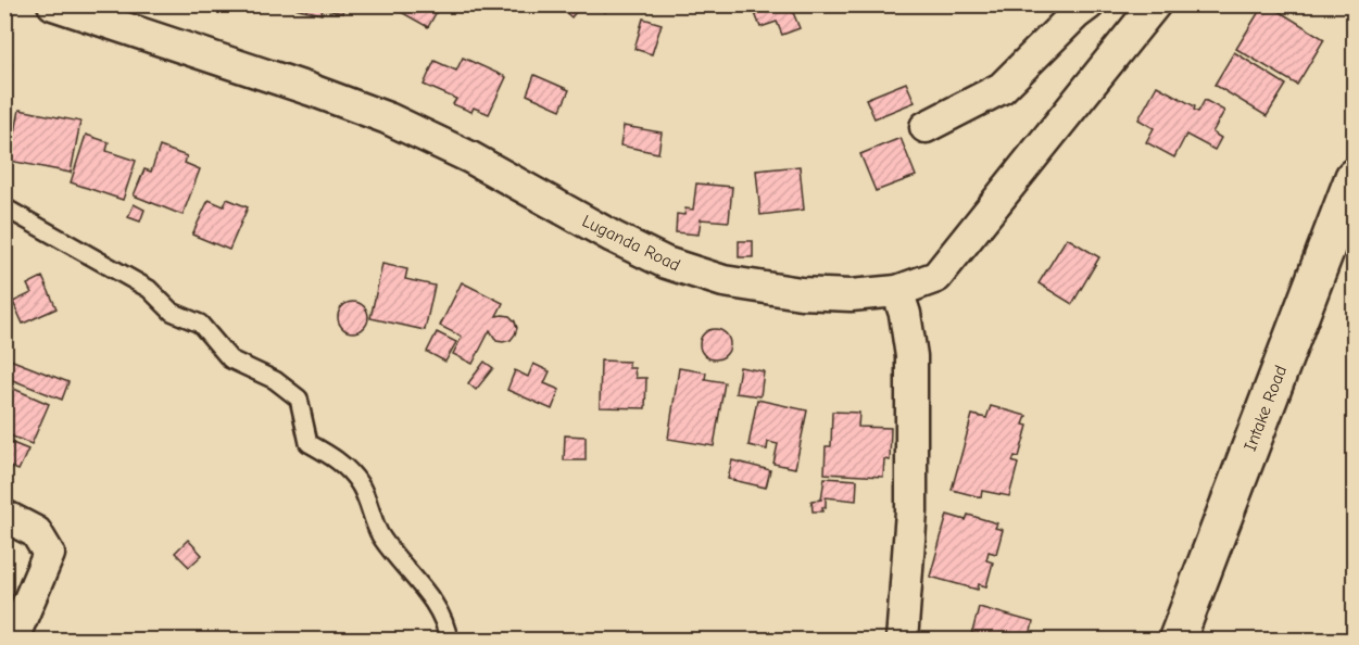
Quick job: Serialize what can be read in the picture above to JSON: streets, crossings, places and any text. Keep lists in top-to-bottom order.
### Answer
{
  "streets": {
    "street": ["Luganda Road", "Intake Road"]
  }
}
